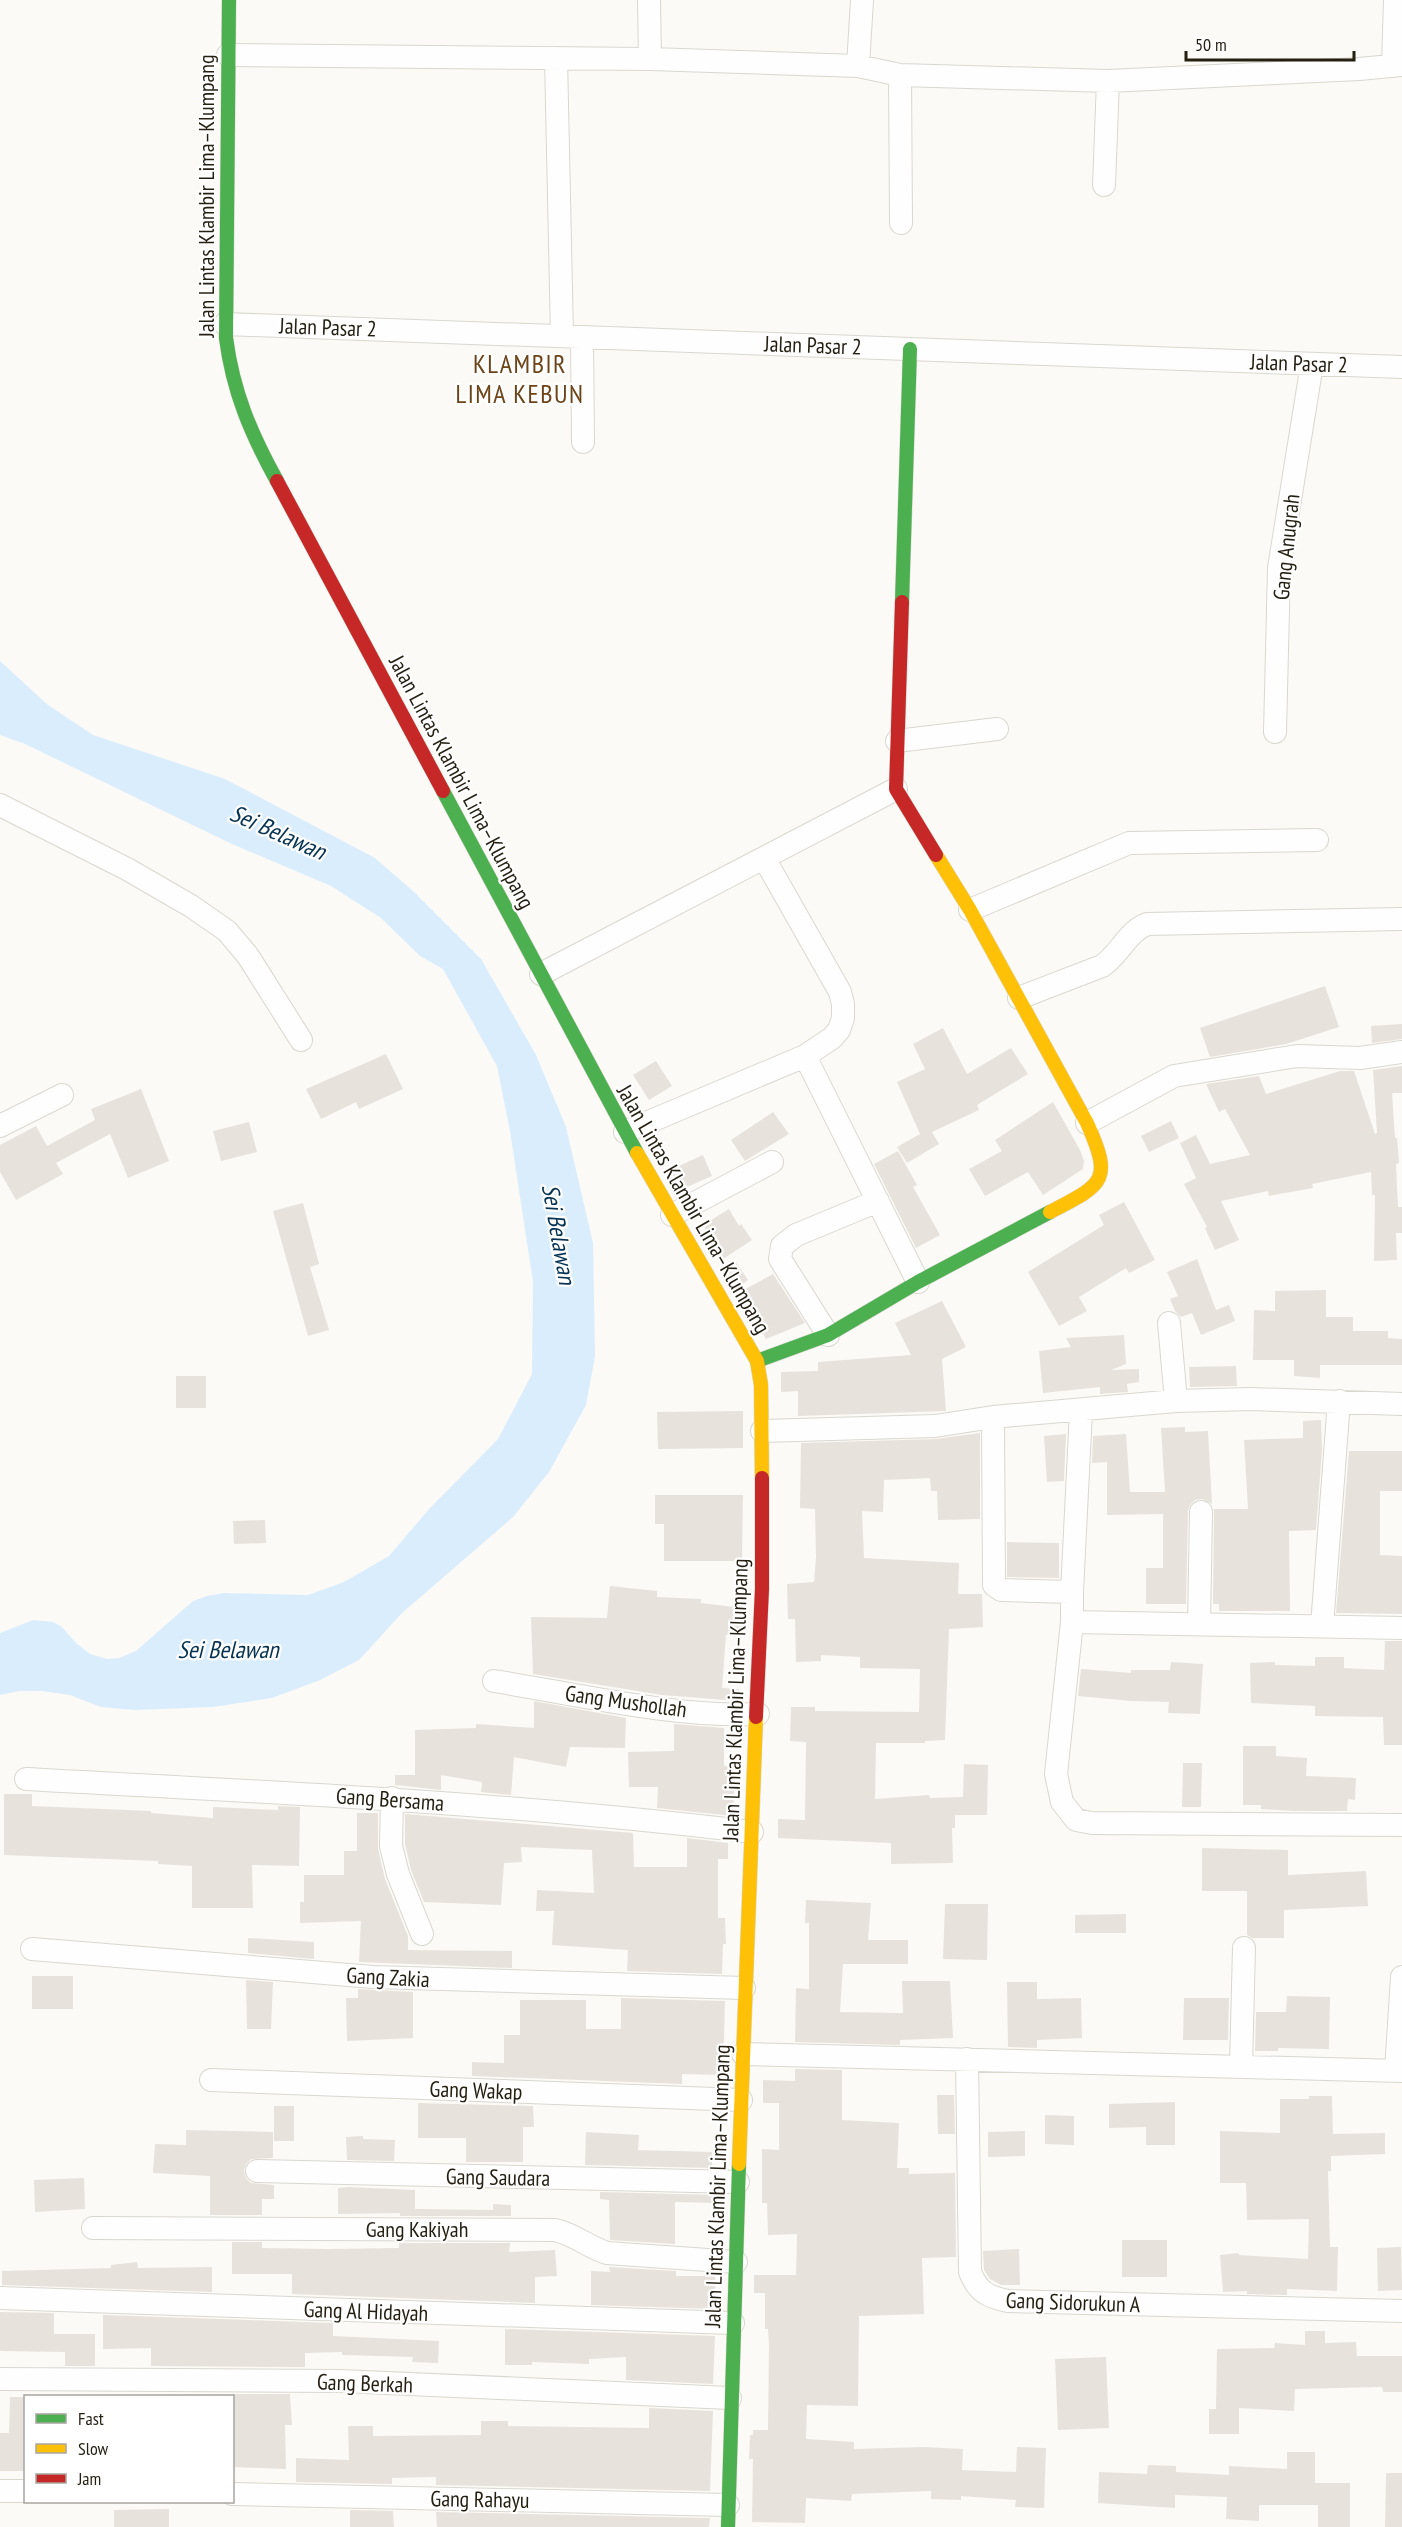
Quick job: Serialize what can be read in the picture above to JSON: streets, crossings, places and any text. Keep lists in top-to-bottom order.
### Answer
{
  "streets": {
    "main road": ["Jalan Lintas Klambir Lima–Klumpang"],
    "street": [
      "Jalan Pasar 2",
      "Gang Anugrah",
      "Gang Mushollah",
      "Gang Bersama",
      "Gang Zakia",
      "Gang Wakap",
      "Gang Saudara",
      "Gang Kakiyah",
      "Gang Sidorukun A",
      "Gang Al Hidayah",
      "Gang Berkah",
      "Gang Rahayu"
    ]
  },
  "crossings": [
    ["Jalan Lintas Klambir Lima–Klumpang", "Jalan Pasar 2"],
    ["Jalan Lintas Klambir Lima–Klumpang", "Gang Mushollah"],
    ["Jalan Lintas Klambir Lima–Klumpang", "Gang Bersama"],
    ["Jalan Lintas Klambir Lima–Klumpang", "Gang Zakia"],
    ["Jalan Lintas Klambir Lima–Klumpang", "Gang Wakap"],
    ["Jalan Lintas Klambir Lima–Klumpang", "Gang Saudara"],
    ["Jalan Lintas Klambir Lima–Klumpang", "Gang Kakiyah"],
    ["Jalan Lintas Klambir Lima–Klumpang", "Gang Al Hidayah"],
    ["Jalan Lintas Klambir Lima–Klumpang", "Gang Berkah"],
    ["Jalan Lintas Klambir Lima–Klumpang", "Gang Rahayu"],
    ["Jalan Pasar 2", "Gang Anugrah"]
  ],
  "districts": ["KLAMBIR LIMA KEBUN"],
  "water": ["Sei Belawan"],
  "legend": ["Fast", "Slow", "Jam"],
  "scale_bar": "50 m"
}
